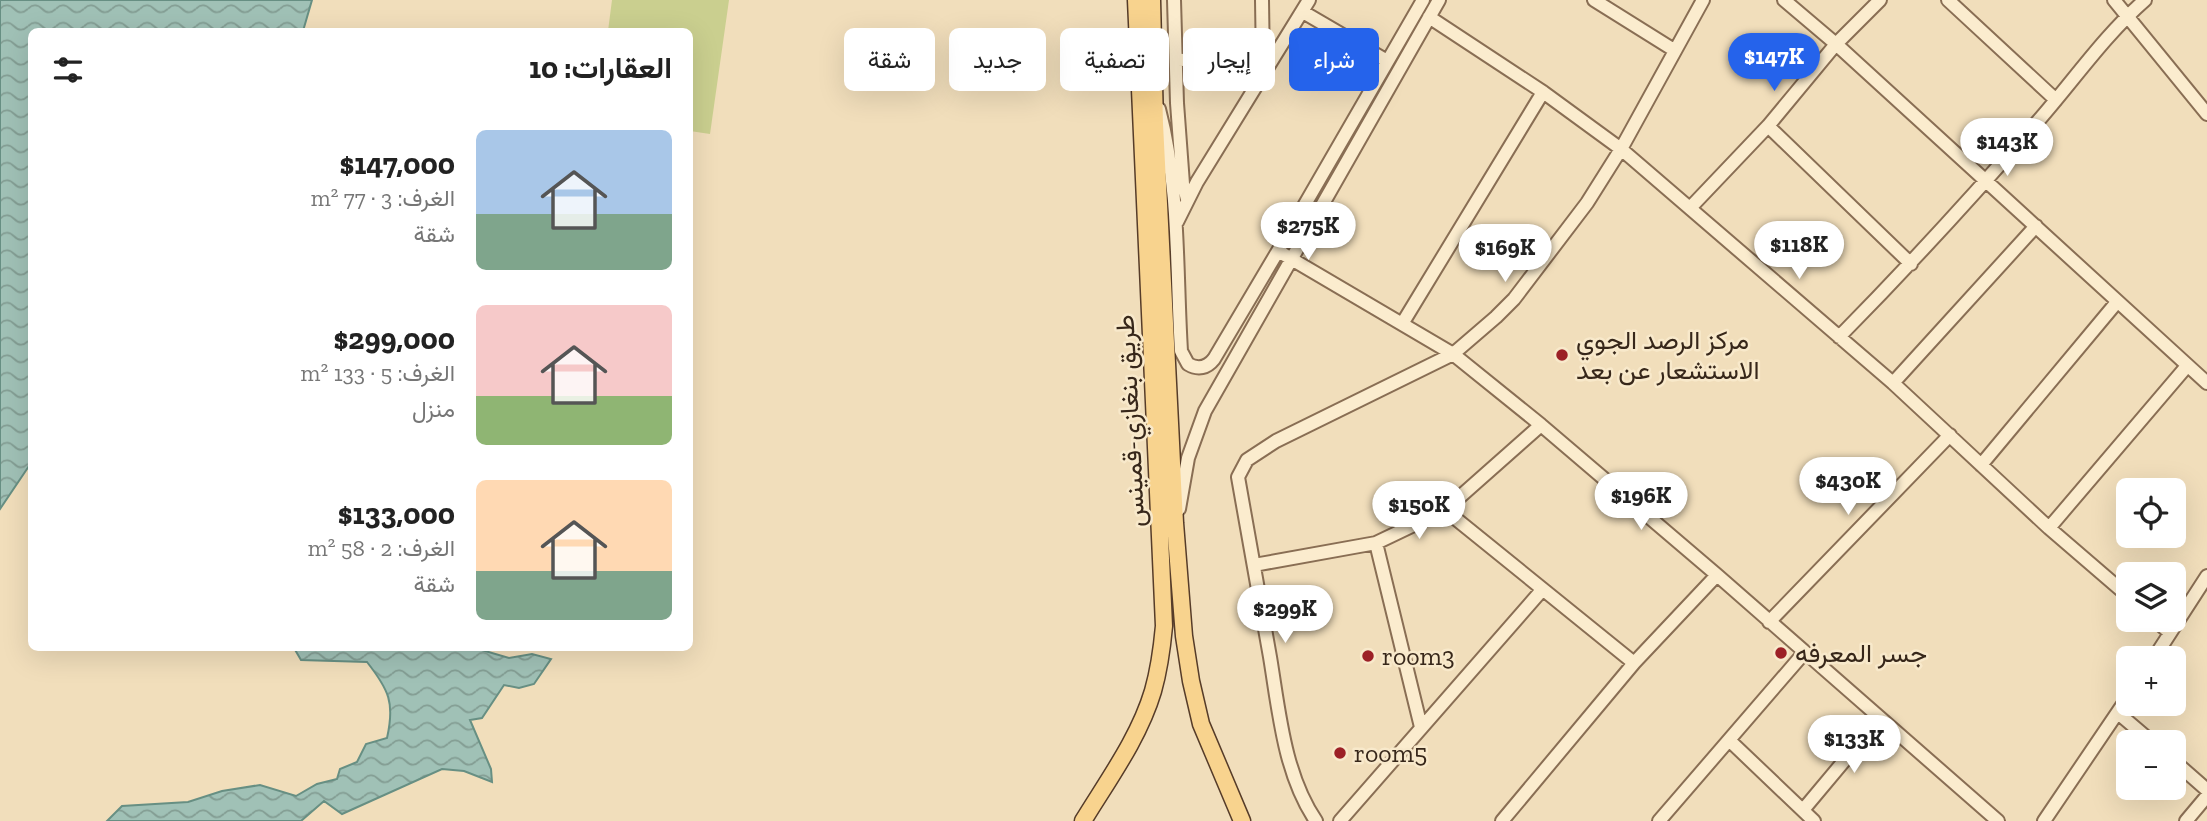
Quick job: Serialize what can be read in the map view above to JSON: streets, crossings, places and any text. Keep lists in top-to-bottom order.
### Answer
{
  "streets": {
    "main road": ["طريق بنغازي-قمينس"]
  },
  "places": [
    "مركز الرصد الجوي الاستشعار عن بعد",
    "جسر المعرفه",
    "room3",
    "room5"
  ],
  "page": {
    "chip": [
      "شراء",
      "إيجار",
      "تصفية",
      "جديد",
      "شقة"
    ],
    "heading": "العقارات: 10",
    "price": [
      "$147K",
      "$143K",
      "$275K",
      "$118K",
      "$169K",
      "$430K",
      "$196K",
      "$150K",
      "$299K",
      "$133K"
    ],
    "list": [
      {
        "name": "$147,000",
        "note": "الغرف: 3 · 77 m² · شقة"
      },
      {
        "name": "$299,000",
        "note": "الغرف: 5 · 133 m² · منزل"
      },
      {
        "name": "$133,000",
        "note": "الغرف: 2 · 58 m² · شقة"
      }
    ],
    "map_buttons": ["+", "−"]
  }
}
